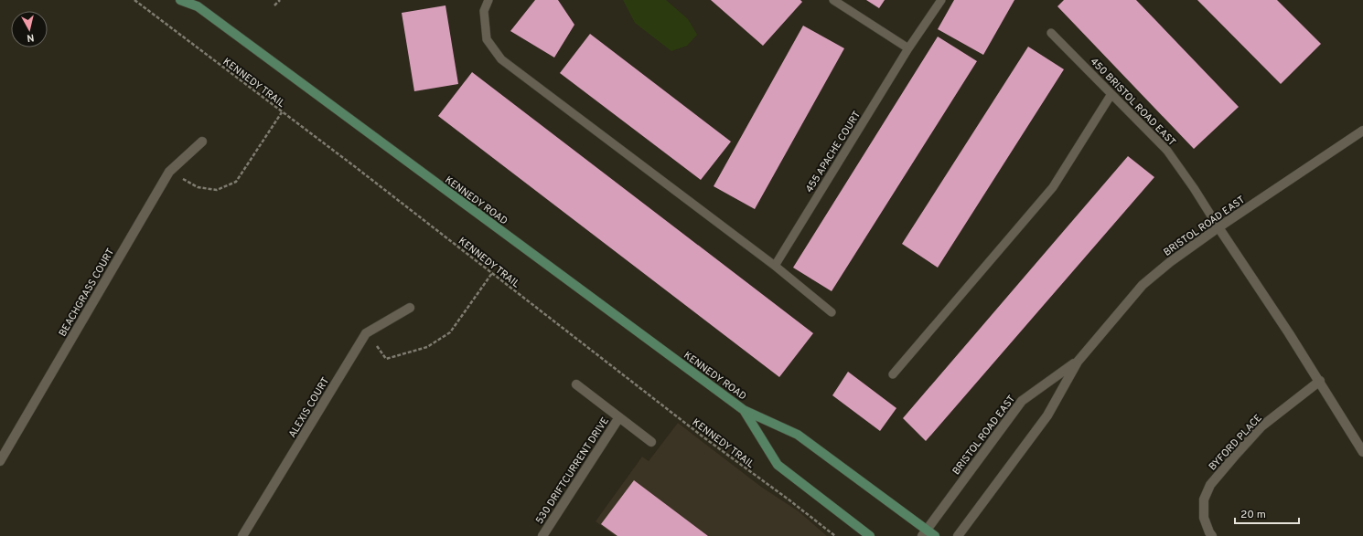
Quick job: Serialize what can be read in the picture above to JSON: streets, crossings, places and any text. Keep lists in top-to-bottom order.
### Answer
{
  "streets": {
    "main road": ["KENNEDY ROAD"],
    "street": [
      "BRISTOL ROAD EAST",
      "BEACHGRASS COURT",
      "ALEXIS COURT",
      "BYFORD PLACE",
      "530 DRIFTCURRENT DRIVE"
    ],
    "lane": ["450 BRISTOL ROAD EAST", "455 APACHE COURT"],
    "path": ["KENNEDY TRAIL"]
  },
  "crossings": [
    ["450 BRISTOL ROAD EAST", "BRISTOL ROAD EAST"],
    ["KENNEDY ROAD", "BRISTOL ROAD EAST"]
  ],
  "scale_bar": "20 m",
  "north": "bottom"
}
